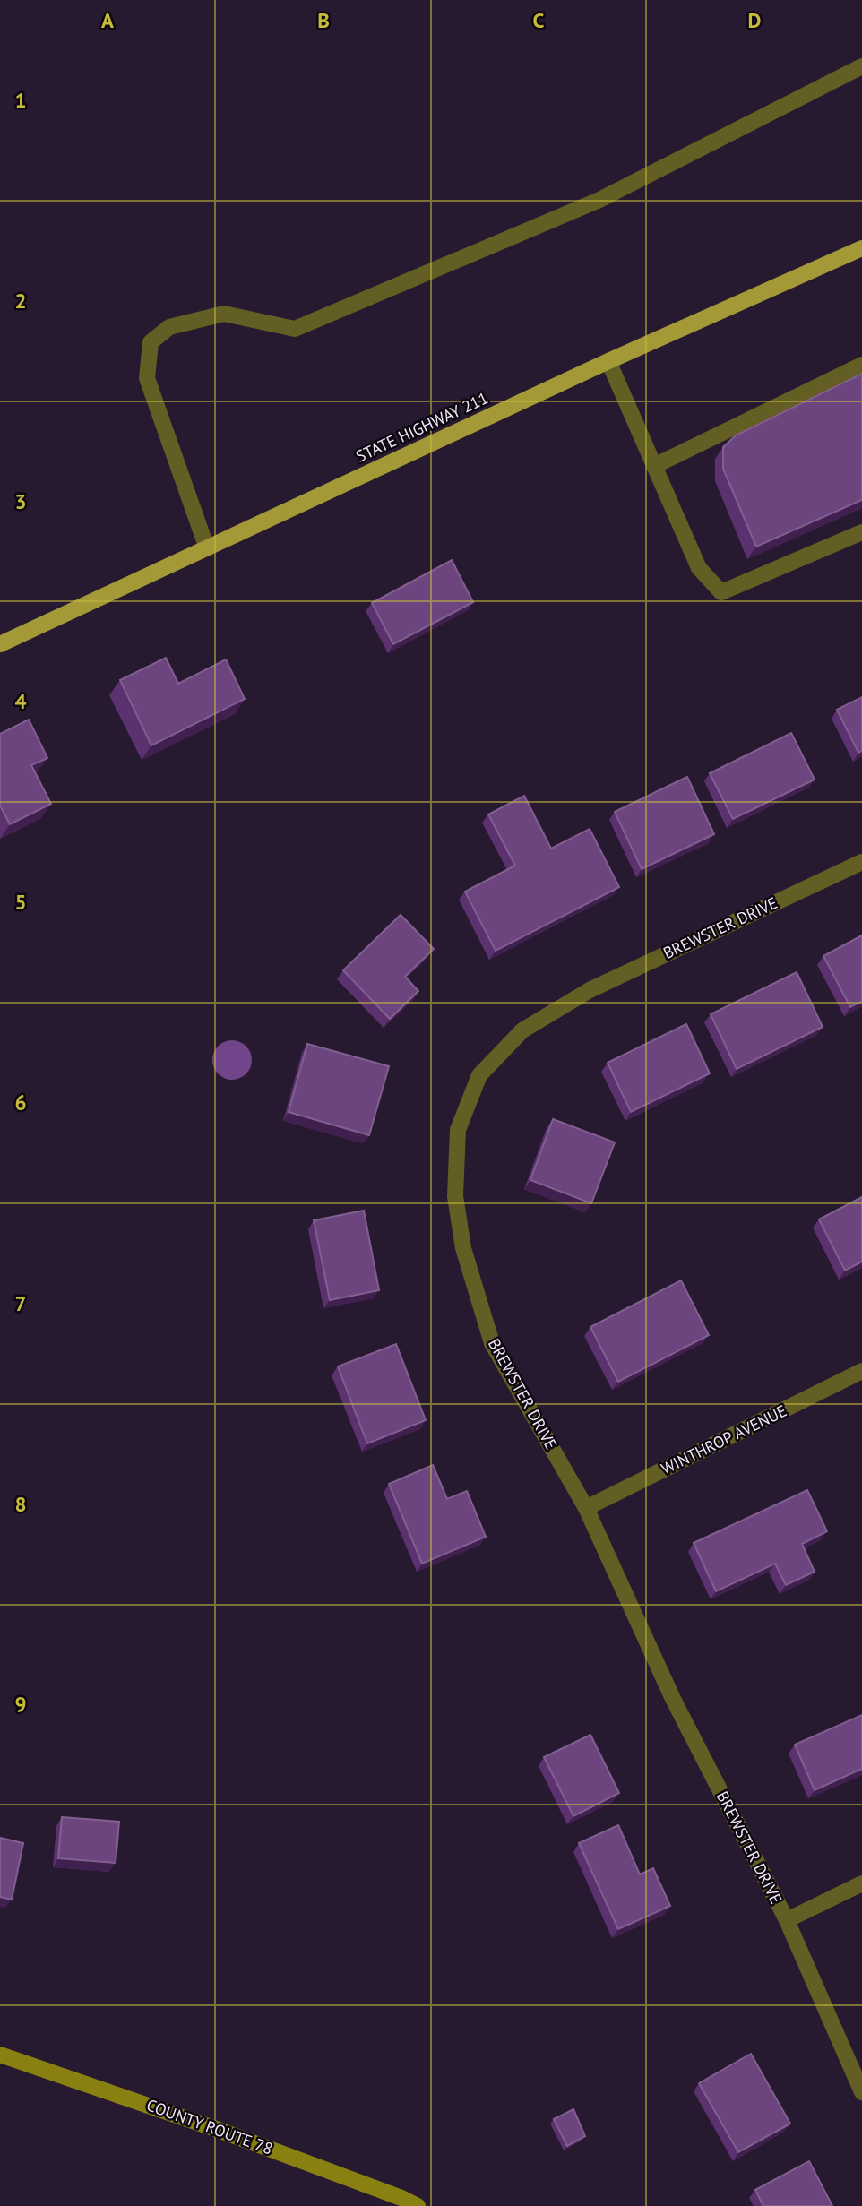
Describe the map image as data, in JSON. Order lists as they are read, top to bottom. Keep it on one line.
{"streets":{"main road":["STATE HIGHWAY 211"],"street":["BREWSTER DRIVE","WINTHROP AVENUE","COUNTY ROUTE 78"]},"crossings":[["BREWSTER DRIVE","WINTHROP AVENUE"]],"grid":{"columns":["A","B","C","D"],"rows":["1","2","3","4","5","6","7","8","9"]}}
